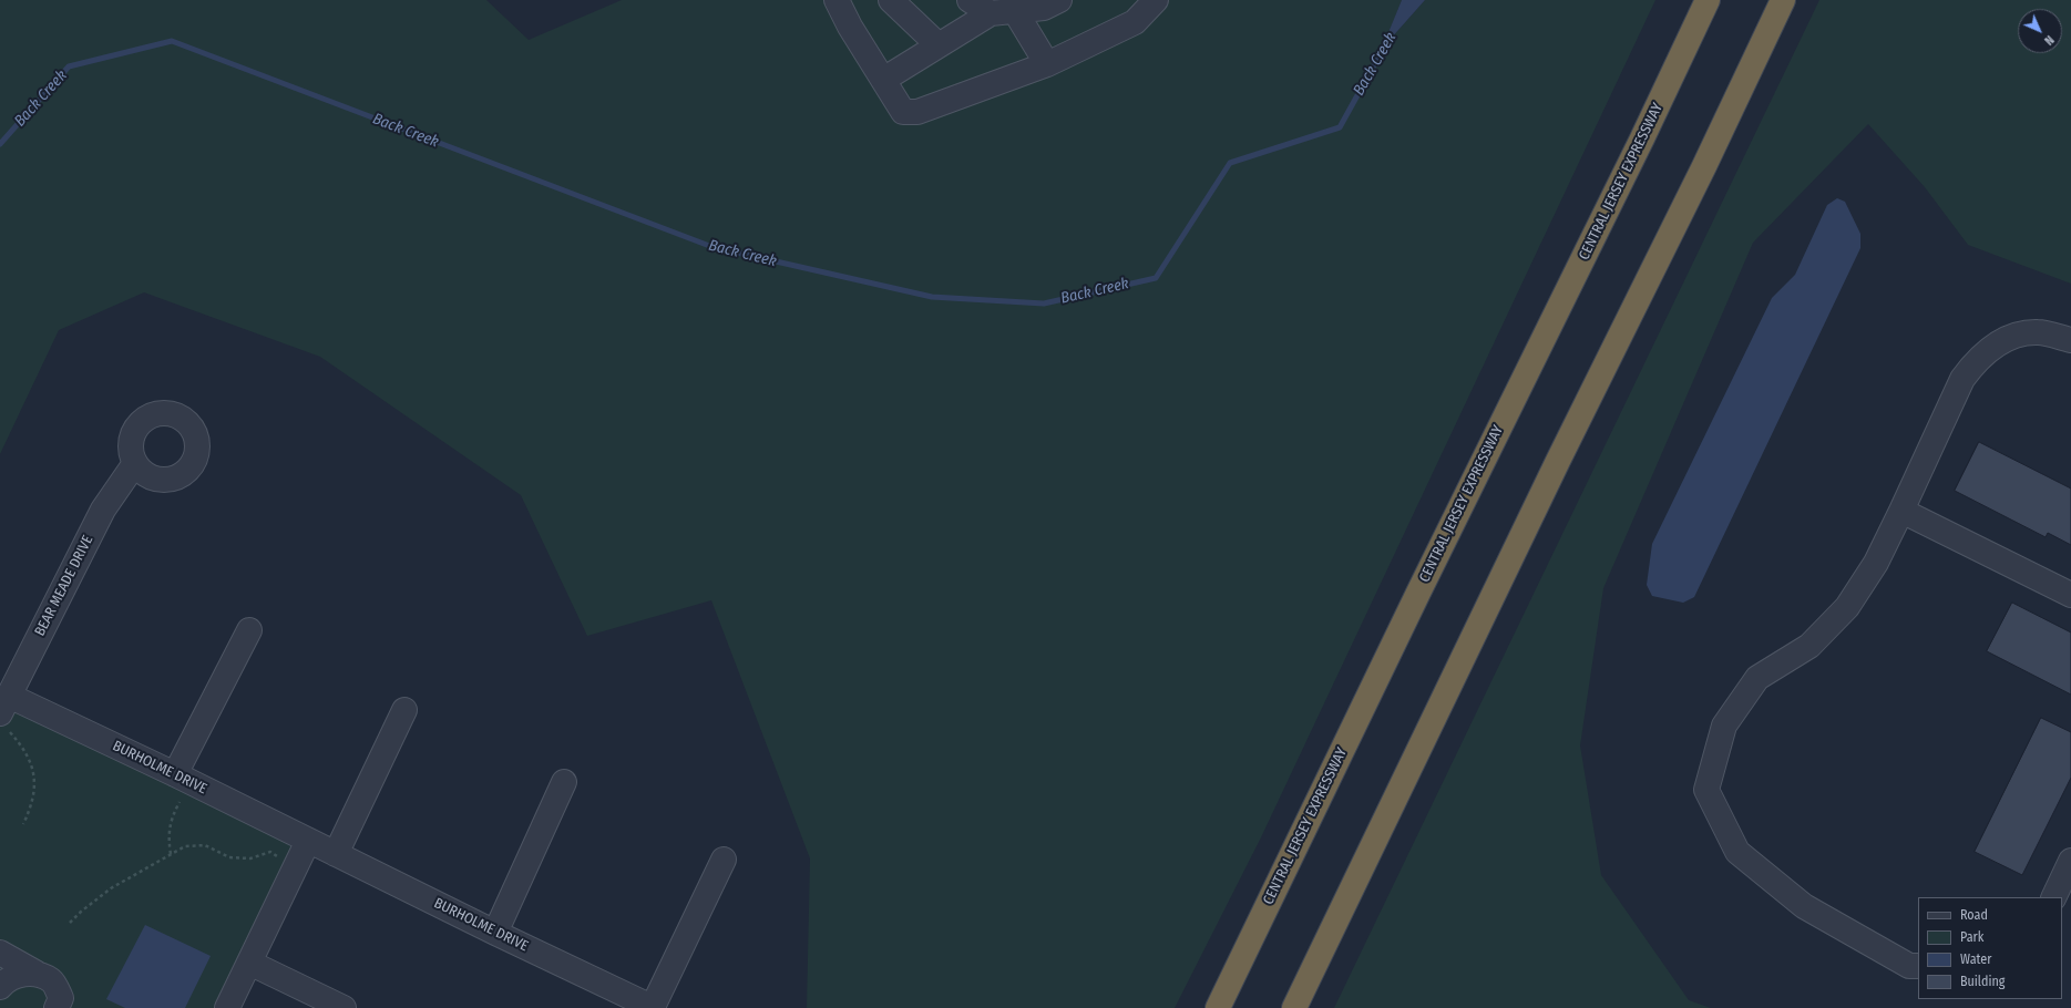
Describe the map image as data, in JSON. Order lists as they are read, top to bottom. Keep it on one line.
{"streets":{"highway":["CENTRAL JERSEY EXPRESSWAY"],"street":["BEAR MEADE DRIVE","BURHOLME DRIVE"]},"crossings":[["BEAR MEADE DRIVE","BURHOLME DRIVE"]],"water":["Back Creek"],"legend":["Road","Park","Water","Building"],"north":"bottom right"}
